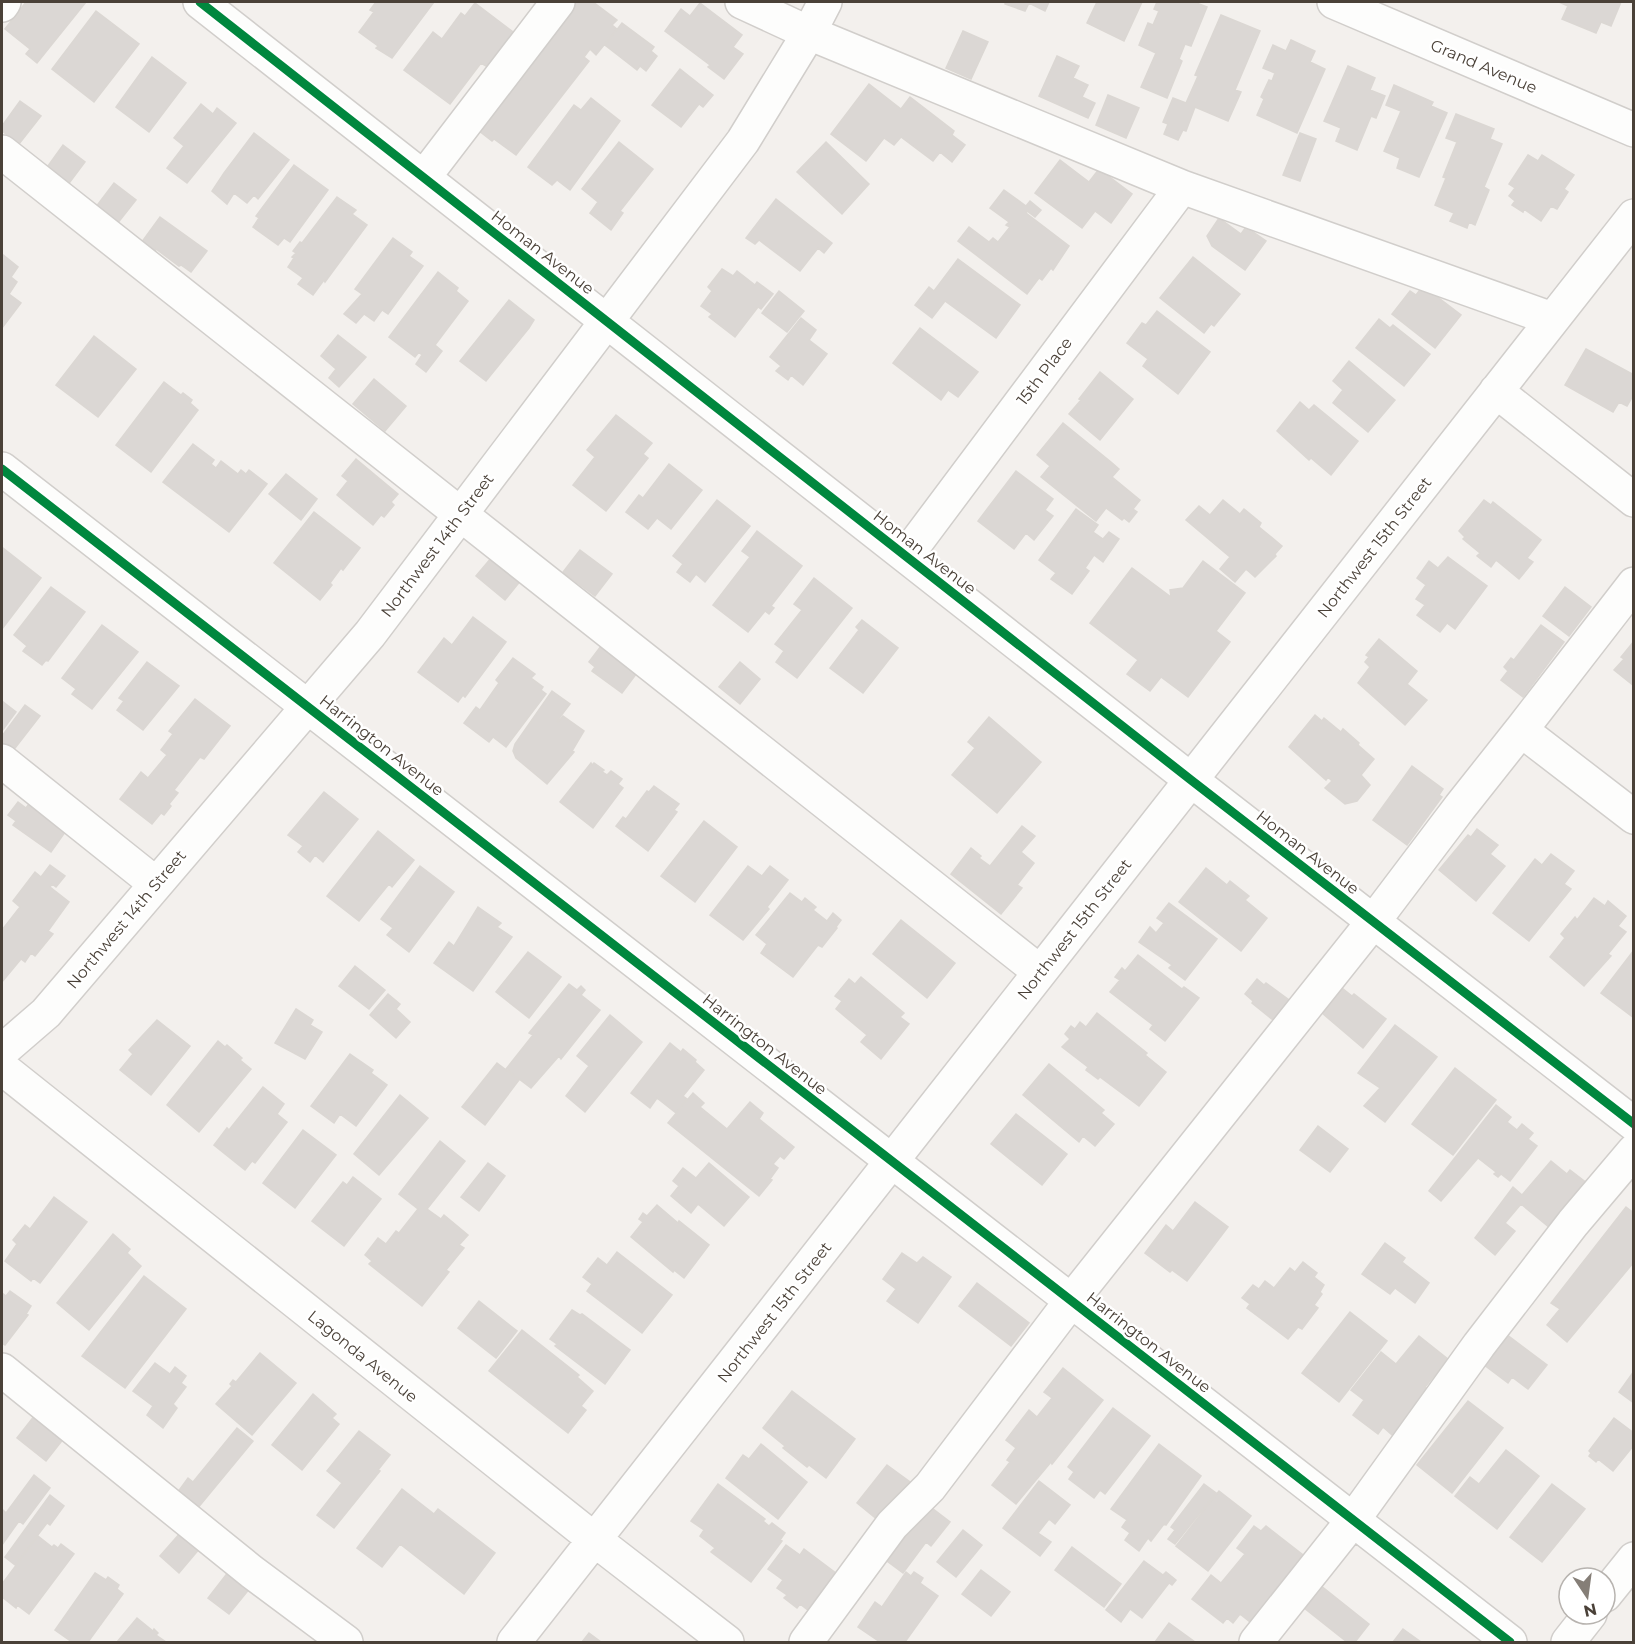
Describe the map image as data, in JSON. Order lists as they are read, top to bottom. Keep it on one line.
{"streets":{"street":["Grand Avenue","Homan Avenue","15th Place","Northwest 14th Street","Northwest 15th Street","Harrington Avenue","Lagonda Avenue"]},"crossings":[["Homan Avenue","15th Place"],["Homan Avenue","Northwest 14th Street"],["Homan Avenue","Northwest 15th Street"],["Northwest 14th Street","Harrington Avenue"],["Northwest 15th Street","Harrington Avenue"],["Northwest 15th Street","Lagonda Avenue"]],"north":"bottom"}
